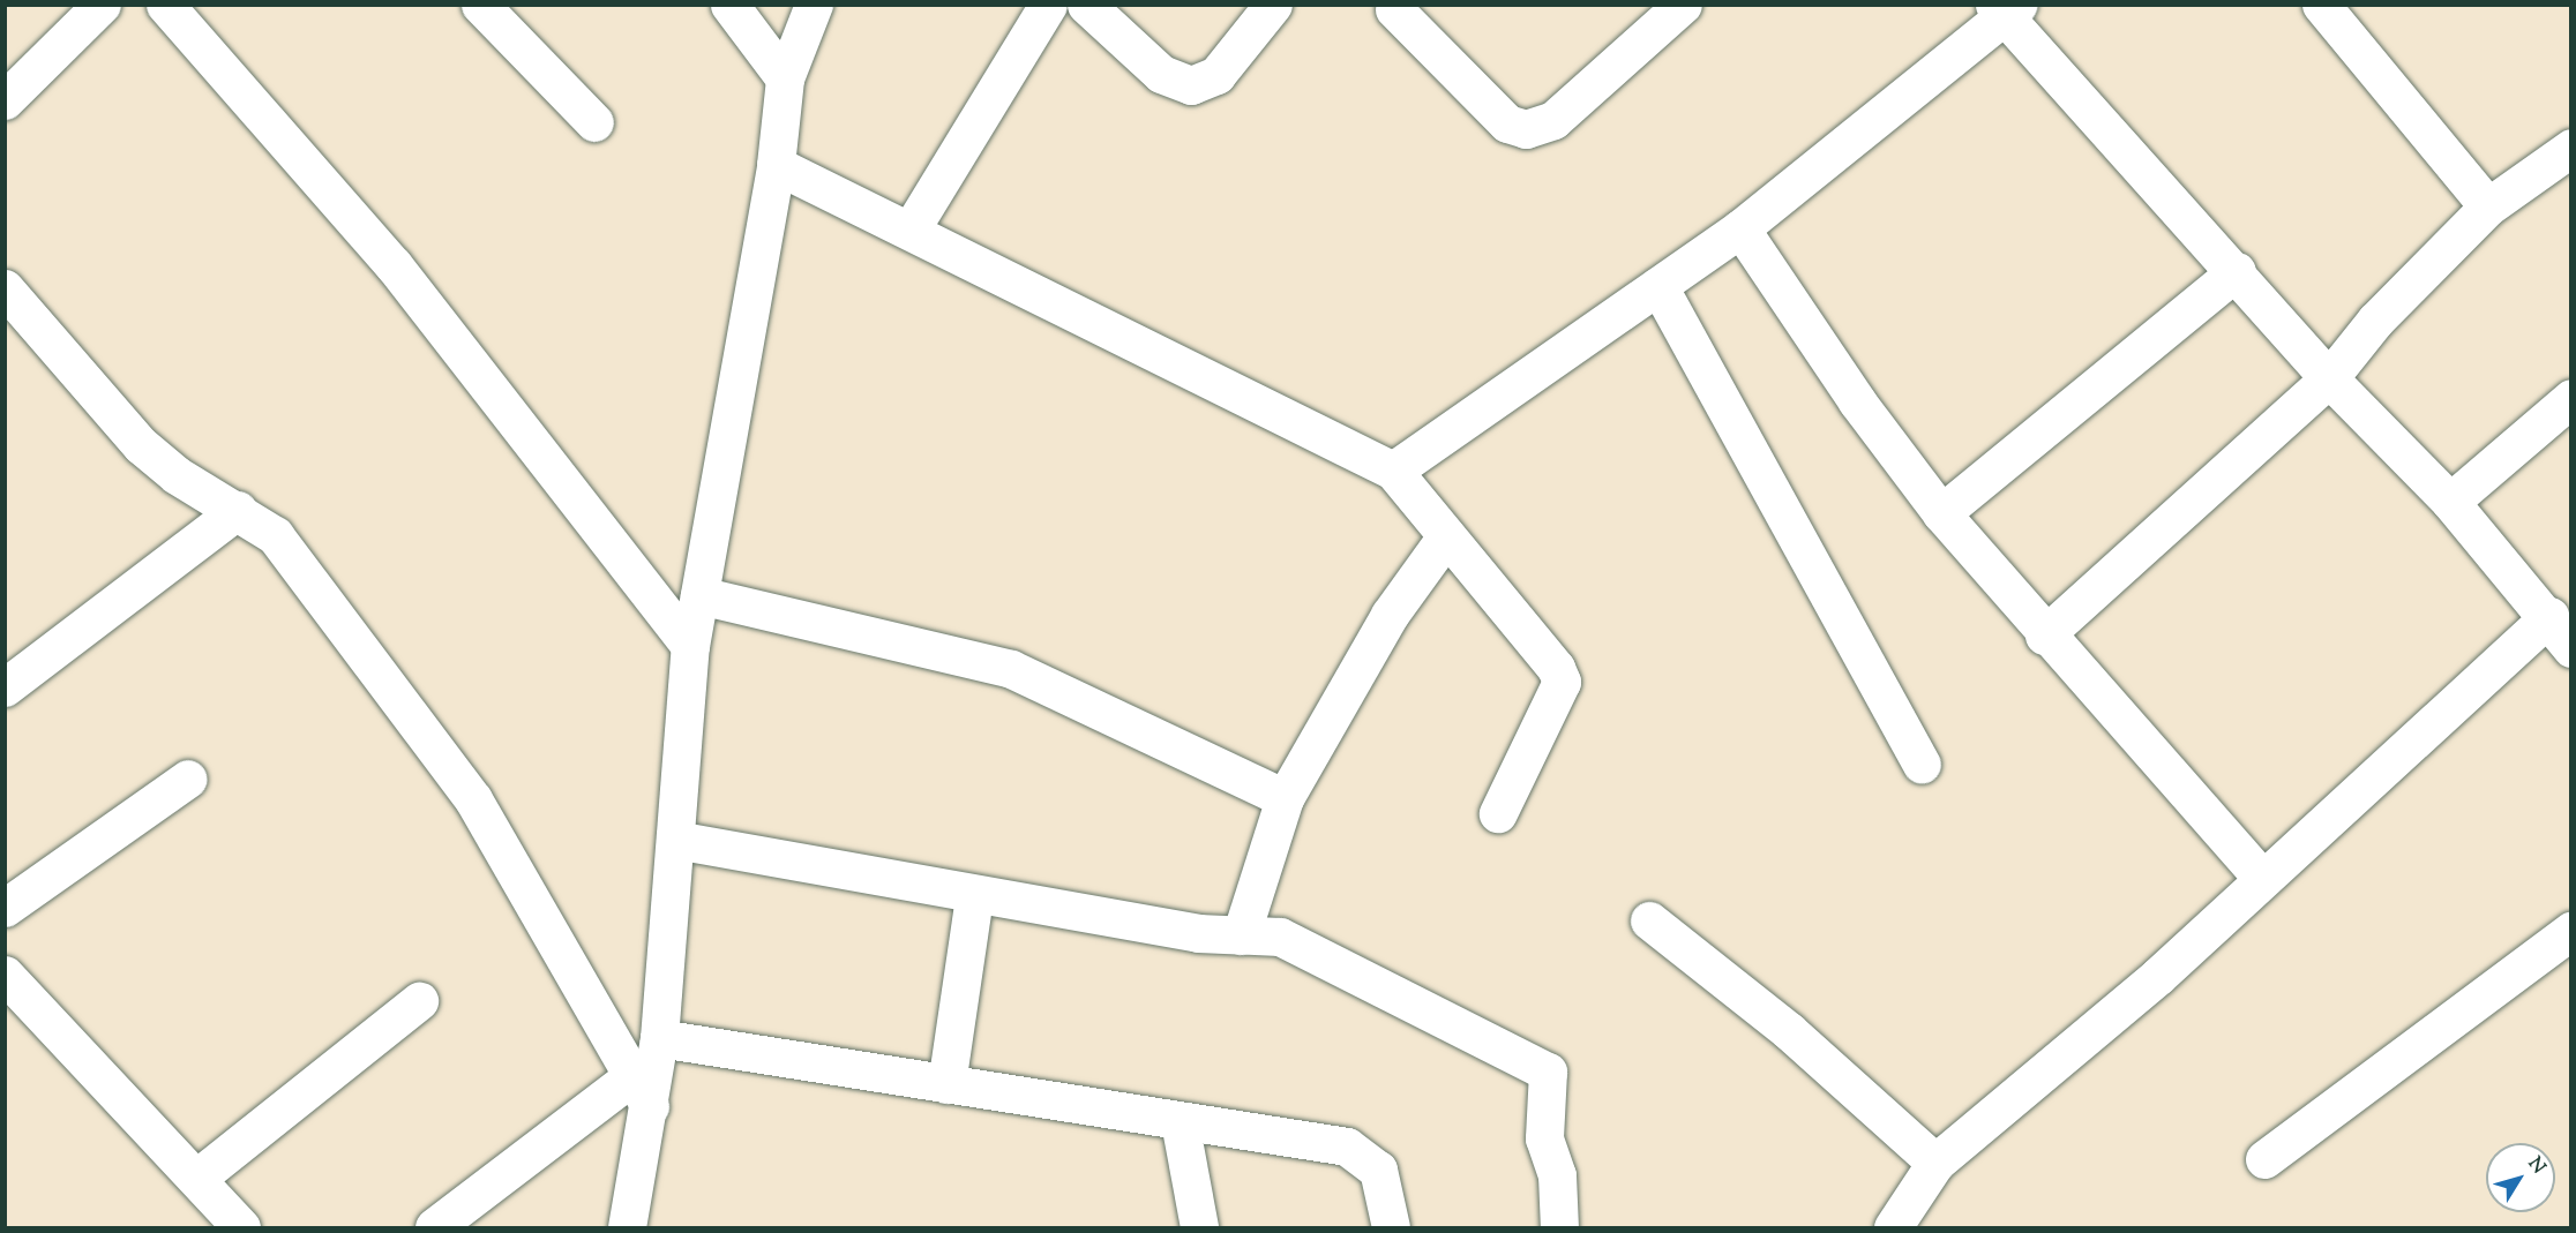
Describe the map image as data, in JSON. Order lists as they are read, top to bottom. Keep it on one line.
{"north":"top right"}
